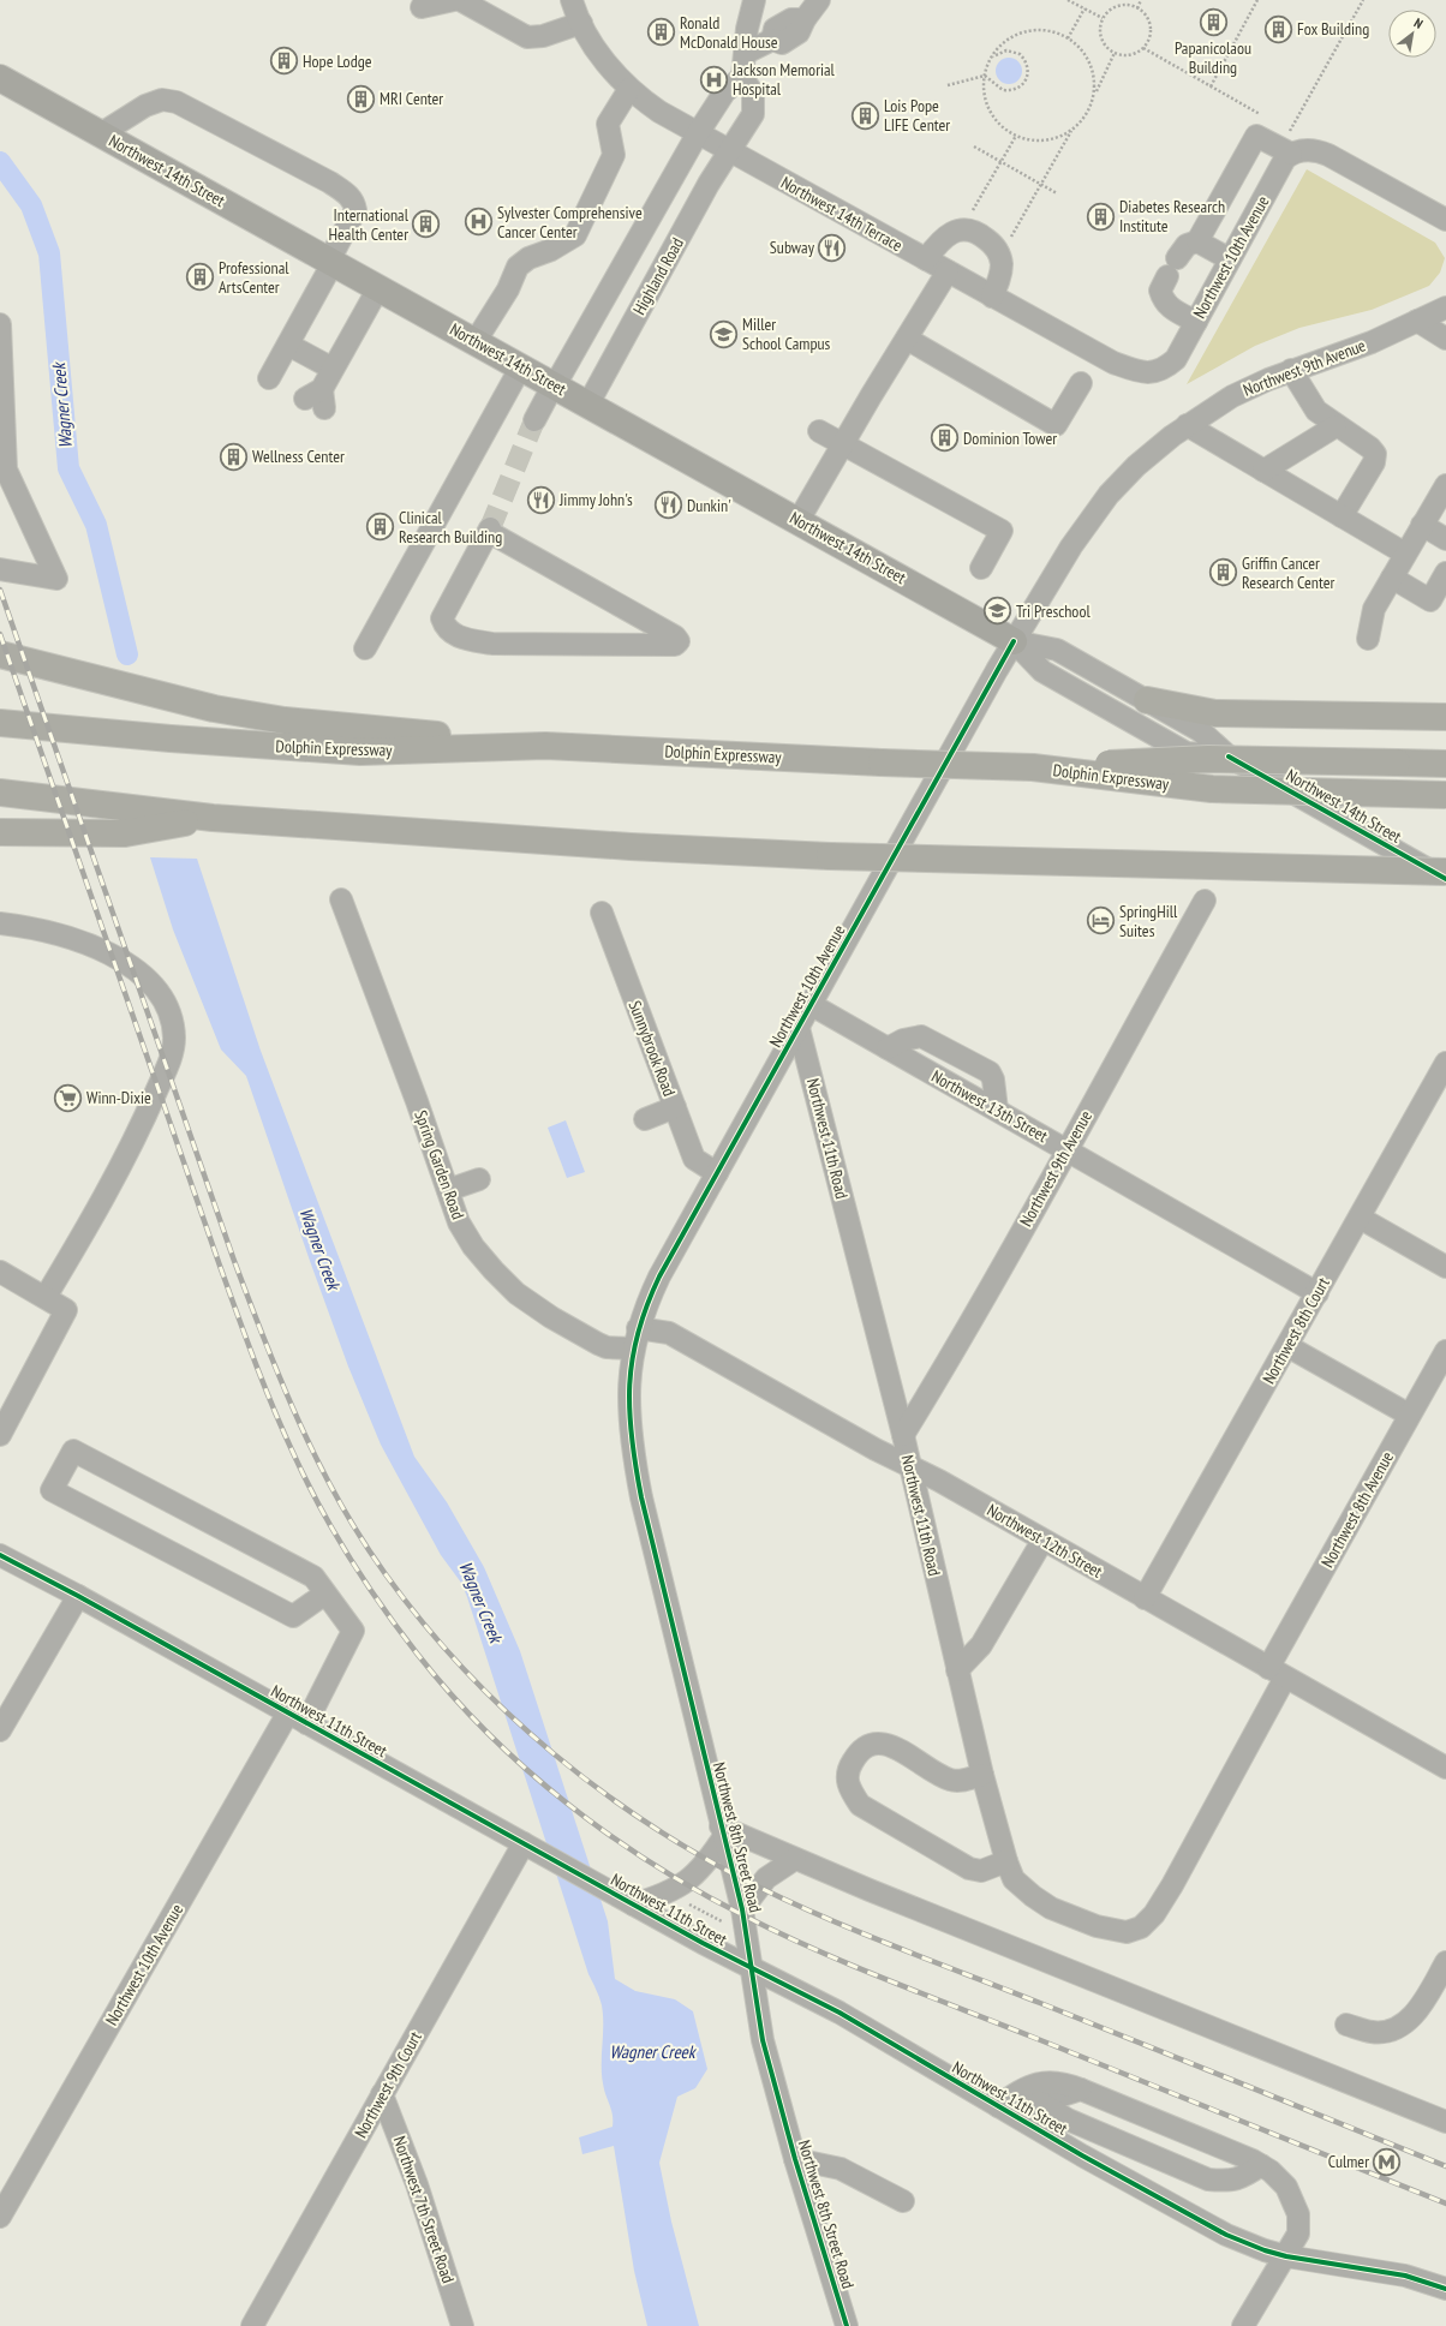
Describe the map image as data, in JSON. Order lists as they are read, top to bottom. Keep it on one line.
{"streets":{"highway":["Dolphin Expressway"],"main road":["Northwest 14th Street"],"street":["Northwest 14th Terrace","Northwest 10th Avenue","Highland Road","Northwest 9th Avenue","Sunnybrook Road","Northwest 13th Street","Northwest 11th Road","Spring Garden Road","Northwest 8th Court","Northwest 8th Avenue","Northwest 12th Street","Northwest 11th Street","Northwest 8th Street Road","Northwest 9th Court","Northwest 7th Street Road"]},"crossings":[["Northwest 14th Street","Northwest 10th Avenue"],["Northwest 14th Street","Highland Road"],["Northwest 14th Terrace","Northwest 10th Avenue"],["Northwest 14th Terrace","Highland Road"],["Northwest 10th Avenue","Northwest 9th Avenue"],["Northwest 10th Avenue","Sunnybrook Road"],["Northwest 10th Avenue","Northwest 13th Street"],["Northwest 10th Avenue","Northwest 11th Road"],["Northwest 10th Avenue","Spring Garden Road"],["Northwest 10th Avenue","Northwest 12th Street"],["Northwest 10th Avenue","Northwest 11th Street"],["Northwest 10th Avenue","Northwest 8th Street Road"],["Northwest 9th Avenue","Northwest 13th Street"],["Northwest 9th Avenue","Northwest 11th Road"],["Northwest 13th Street","Northwest 8th Court"],["Northwest 11th Road","Northwest 8th Avenue"],["Northwest 11th Road","Northwest 12th Street"],["Spring Garden Road","Northwest 12th Street"],["Spring Garden Road","Northwest 8th Street Road"],["Northwest 8th Court","Northwest 12th Street"],["Northwest 8th Avenue","Northwest 12th Street"],["Northwest 12th Street","Northwest 8th Street Road"],["Northwest 11th Street","Northwest 8th Street Road"],["Northwest 11th Street","Northwest 9th Court"],["Northwest 9th Court","Northwest 7th Street Road"]],"water":["Wagner Creek"],"places":{"building":["Papanicolaou Building","Fox Building","Ronald McDonald House","Hope Lodge","MRI Center","Lois Pope LIFE Center","Diabetes Research Institute","International Health Center","Professional ArtsCenter","Dominion Tower","Wellness Center","Clinical Research Building","Griffin Cancer Research Center"],"hospital":["Jackson Memorial Hospital","Sylvester Comprehensive Cancer Center"],"restaurant":["Subway","Jimmy John's","Dunkin'"],"school or university":["Miller School Campus","Tri Preschool"],"hotel":["SpringHill Suites"],"supermarket":["Winn-Dixie"],"metro station":["Culmer"]},"north":"top right"}
